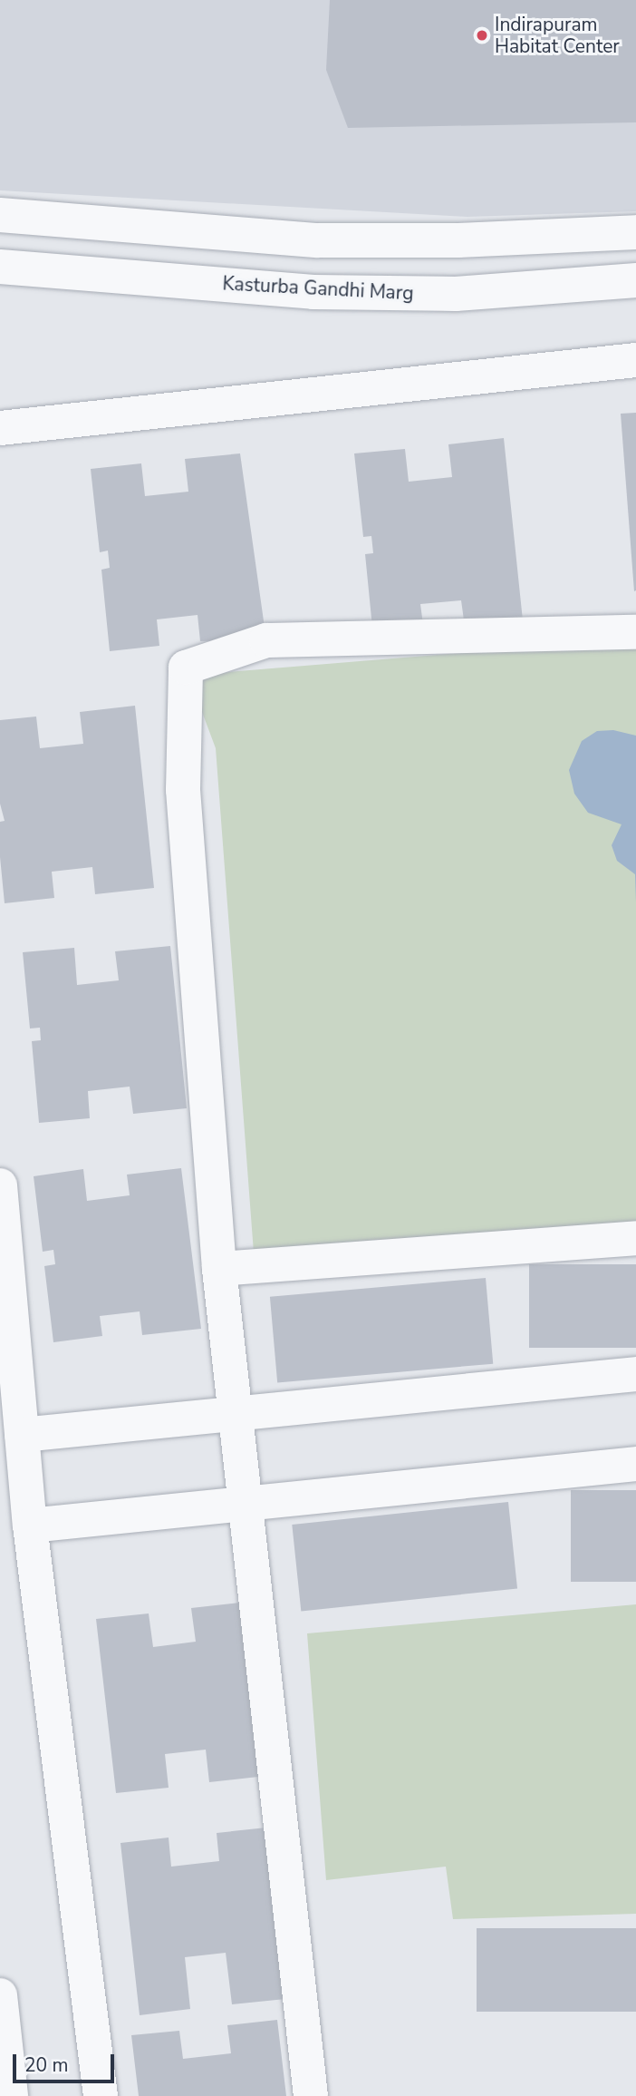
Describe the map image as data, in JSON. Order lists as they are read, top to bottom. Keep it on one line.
{"streets":{"street":["Kasturba Gandhi Marg"]},"places":["Indirapuram Habitat Center"],"scale_bar":"20 m"}
